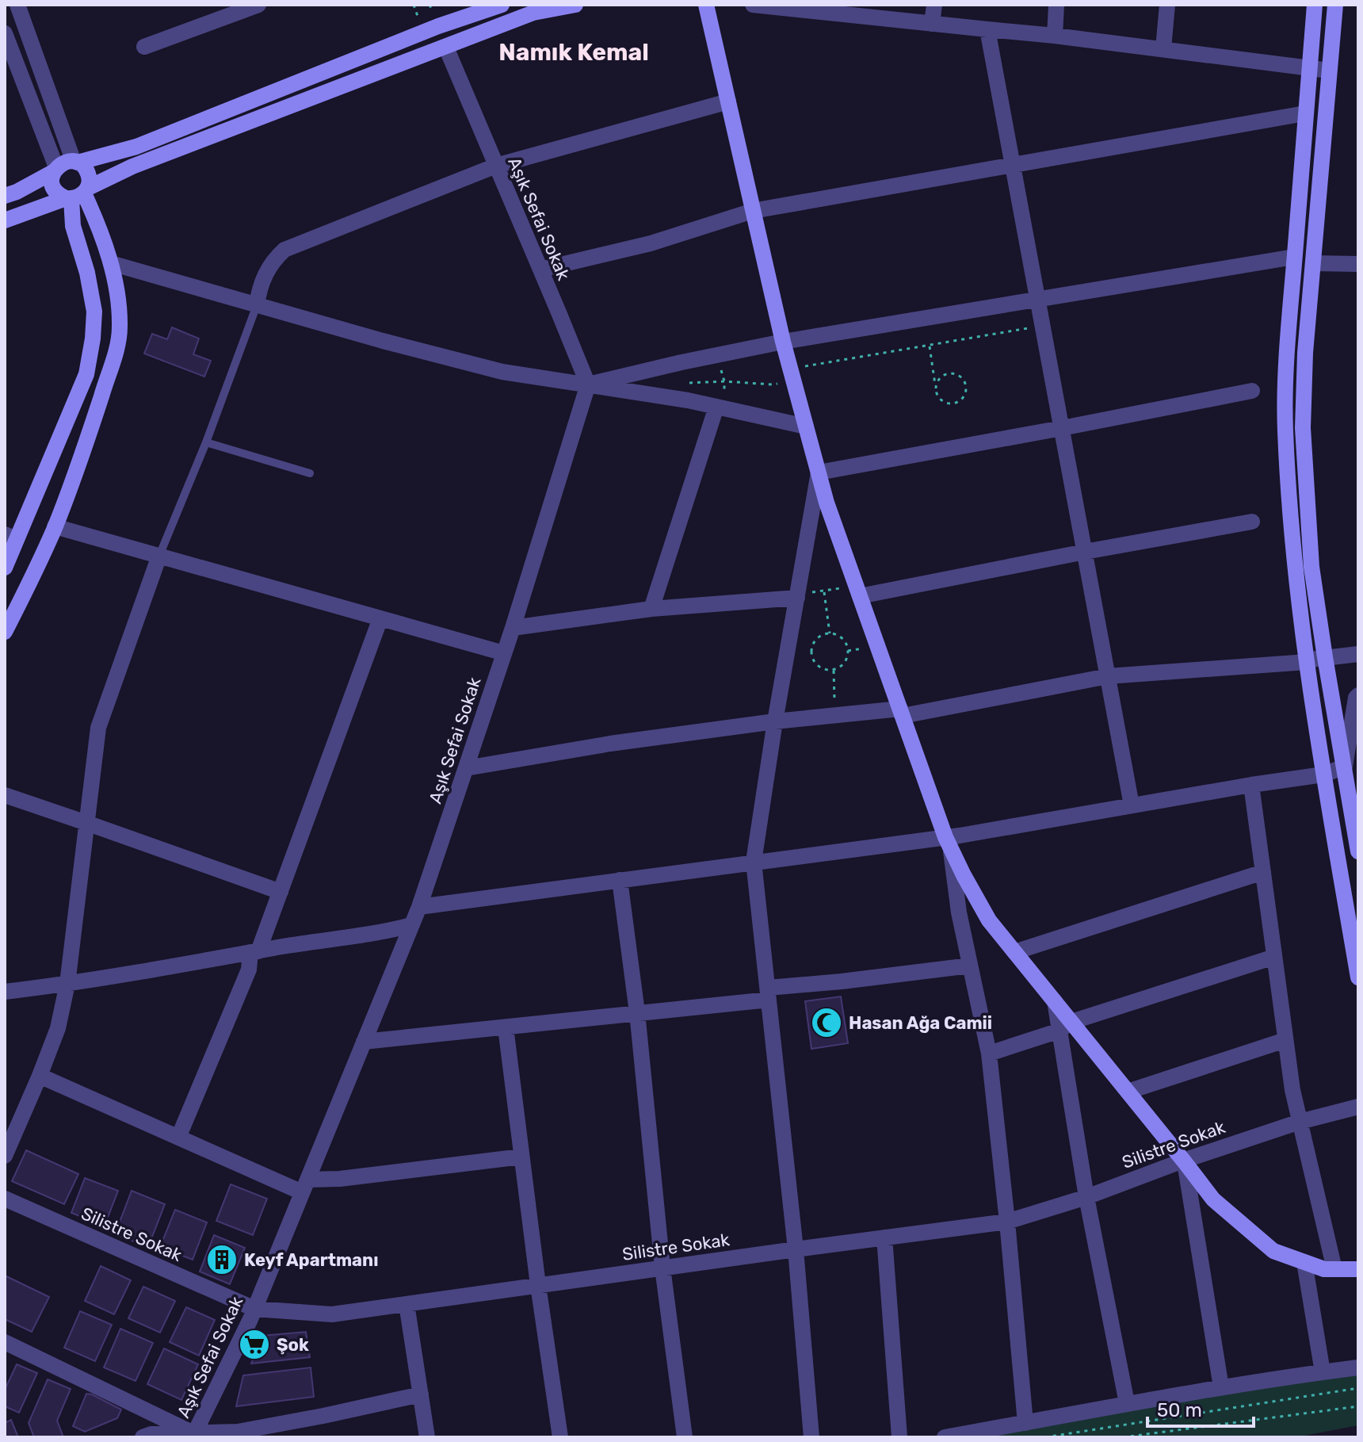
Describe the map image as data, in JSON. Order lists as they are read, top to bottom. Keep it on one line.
{"streets":{"street":["Aşık Sefai Sokak","Silistre Sokak"]},"crossings":[["Aşık Sefai Sokak","Silistre Sokak"]],"districts":["Namık Kemal"],"places":{"mosque":["Hasan Ağa Camii"],"building":["Keyf Apartmanı"],"supermarket":["Şok"]},"scale_bar":"50 m"}
